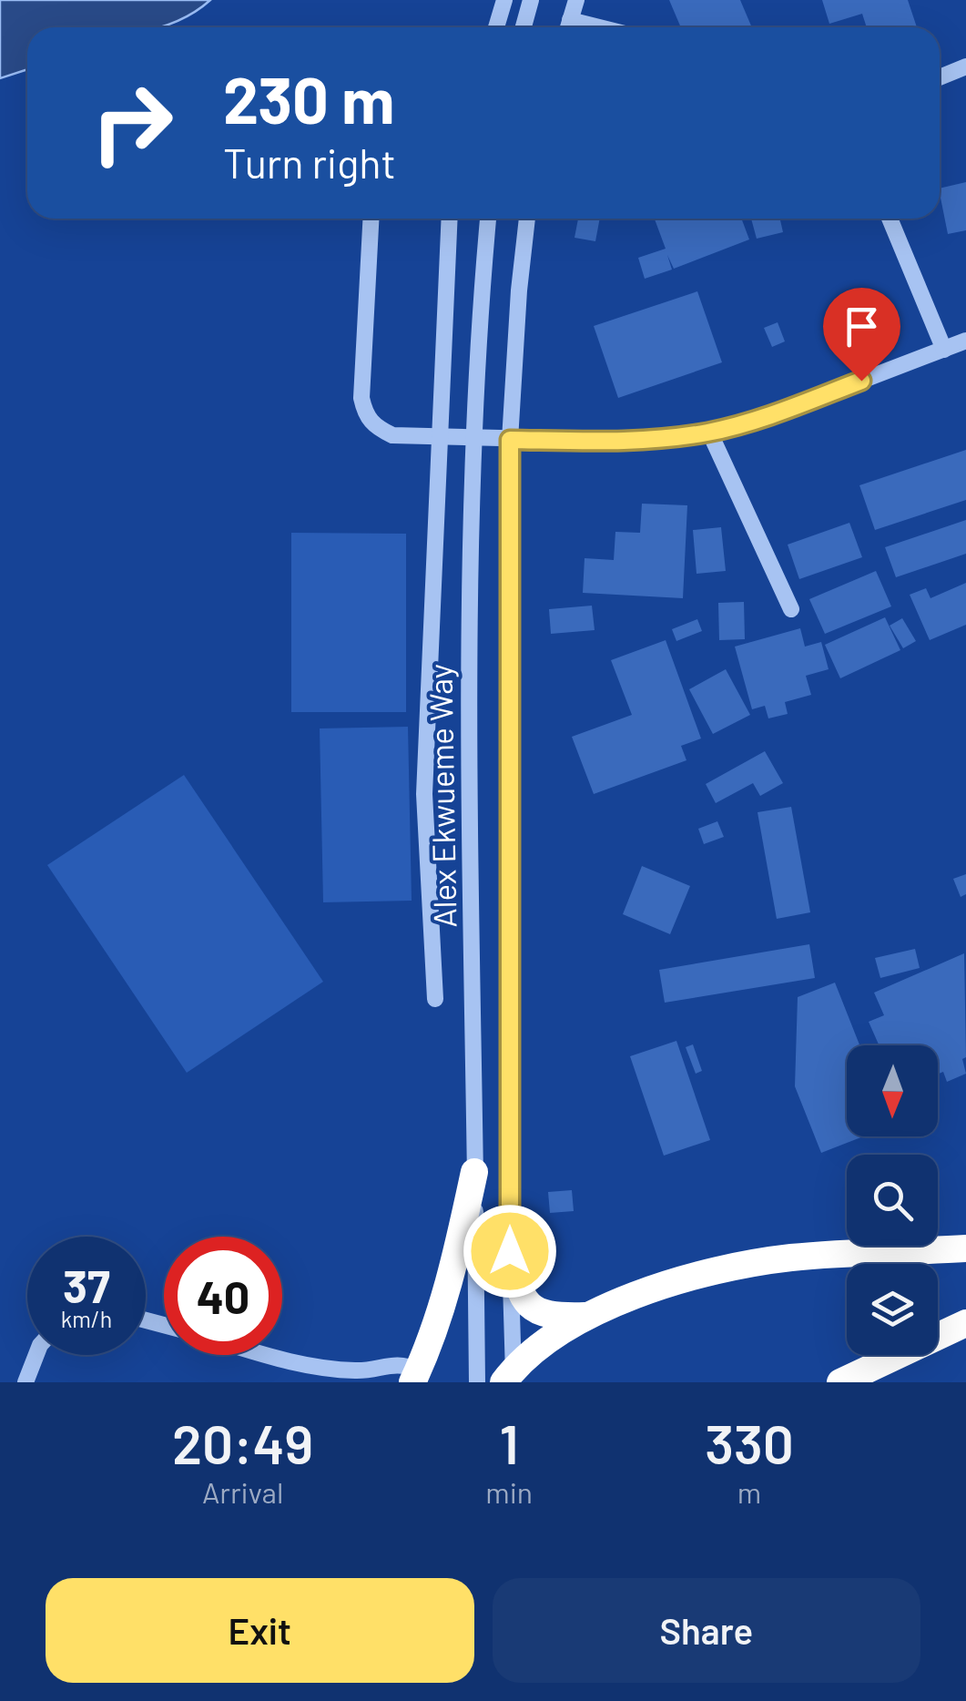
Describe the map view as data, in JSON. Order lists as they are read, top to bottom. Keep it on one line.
{"streets":{"street":["Alex Ekwueme Way"]},"north":"bottom","page":{"turn":["230 m","Turn right"],"speed":"37 km/h","limit":"40","eta":["20:49","Arrival","1","min","330","m"],"buttons":["Exit","Share"]}}
